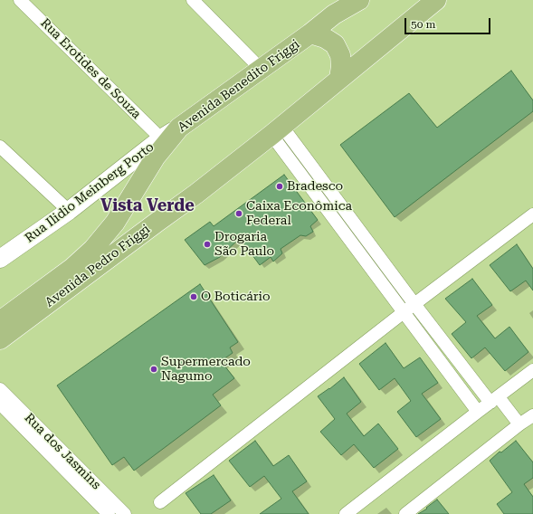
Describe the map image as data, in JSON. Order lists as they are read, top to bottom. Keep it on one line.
{"streets":{"main road":["Avenida Benedito Friggi","Rua Ilidio Meinberg Porto","Avenida Pedro Friggi"],"street":["Rua Erotides de Souza","Rua dos Jasmins"]},"crossings":[["Rua Erotides de Souza","Rua Ilidio Meinberg Porto"],["Avenida Benedito Friggi","Rua Ilidio Meinberg Porto"],["Avenida Benedito Friggi","Avenida Pedro Friggi"]],"districts":["Vista Verde"],"places":["Bradesco","Caixa Econômica Federal","Drogaria São Paulo","O Boticário","Supermercado Nagumo"],"scale_bar":"50 m"}
